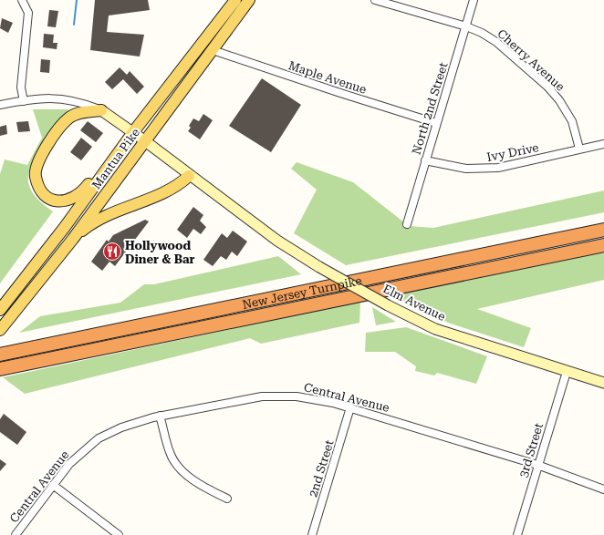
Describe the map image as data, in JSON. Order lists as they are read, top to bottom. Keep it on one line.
{"streets":{"highway":["New Jersey Turnpike"],"main road":["Mantua Pike","Elm Avenue"],"street":["Cherry Avenue","Maple Avenue","North 2nd Street","Ivy Drive","Central Avenue","3rd Street","2nd Street"]},"crossings":[["Cherry Avenue","North 2nd Street"],["Cherry Avenue","Ivy Drive"],["Maple Avenue","North 2nd Street"],["Maple Avenue","Mantua Pike"],["North 2nd Street","Ivy Drive"],["Mantua Pike","Elm Avenue"],["Elm Avenue","3rd Street"],["Central Avenue","3rd Street"],["Central Avenue","2nd Street"]],"places":{"restaurant":["Hollywood Diner & Bar"]}}
